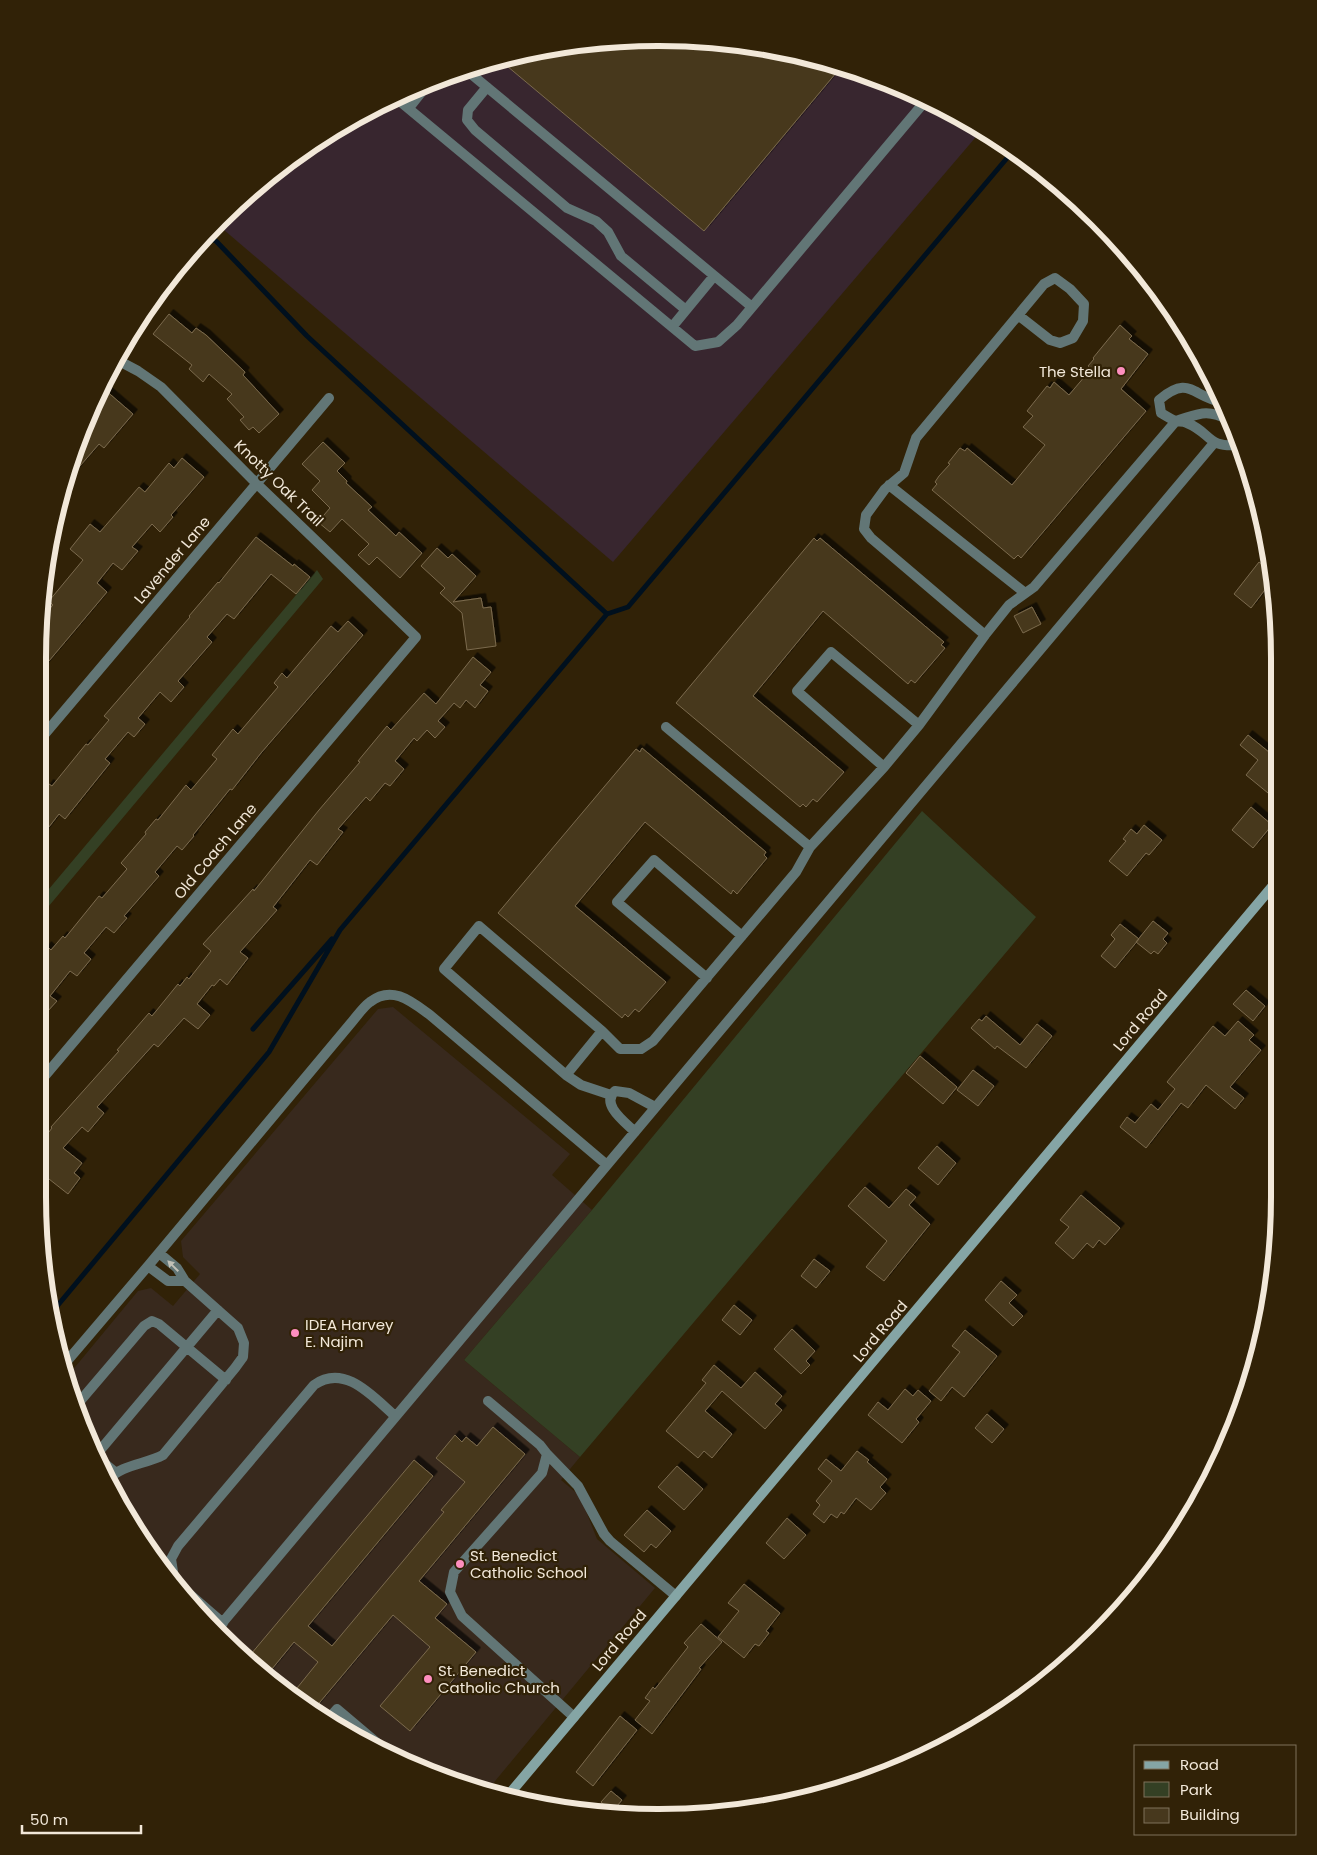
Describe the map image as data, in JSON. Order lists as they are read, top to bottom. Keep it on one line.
{"streets":{"street":["Knotty Oak Trail","Lavender Lane","Old Coach Lane","Lord Road"]},"crossings":[["Knotty Oak Trail","Lavender Lane"],["Knotty Oak Trail","Old Coach Lane"]],"places":["The Stella","IDEA Harvey E. Najim","St. Benedict Catholic School","St. Benedict Catholic Church"],"legend":["Road","Park","Building"],"scale_bar":"50 m"}
